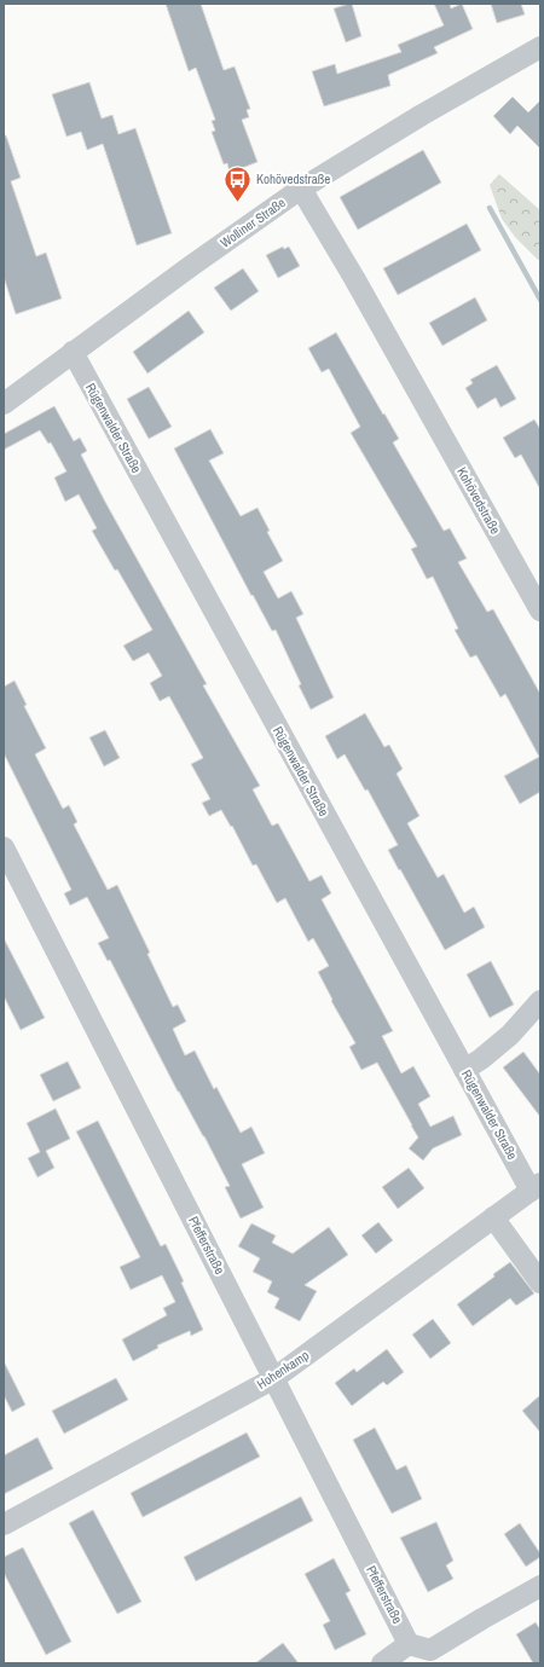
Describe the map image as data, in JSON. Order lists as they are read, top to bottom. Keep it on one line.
{"streets":{"street":["Wolliner Straße","Rügenwalder Straße","Kohövedstraße","Pfefferstraße","Hohenkamp"]},"crossings":[["Wolliner Straße","Rügenwalder Straße"],["Wolliner Straße","Kohövedstraße"],["Rügenwalder Straße","Hohenkamp"],["Pfefferstraße","Hohenkamp"]],"places":{"bus stop":["Kohövedstraße"]}}
